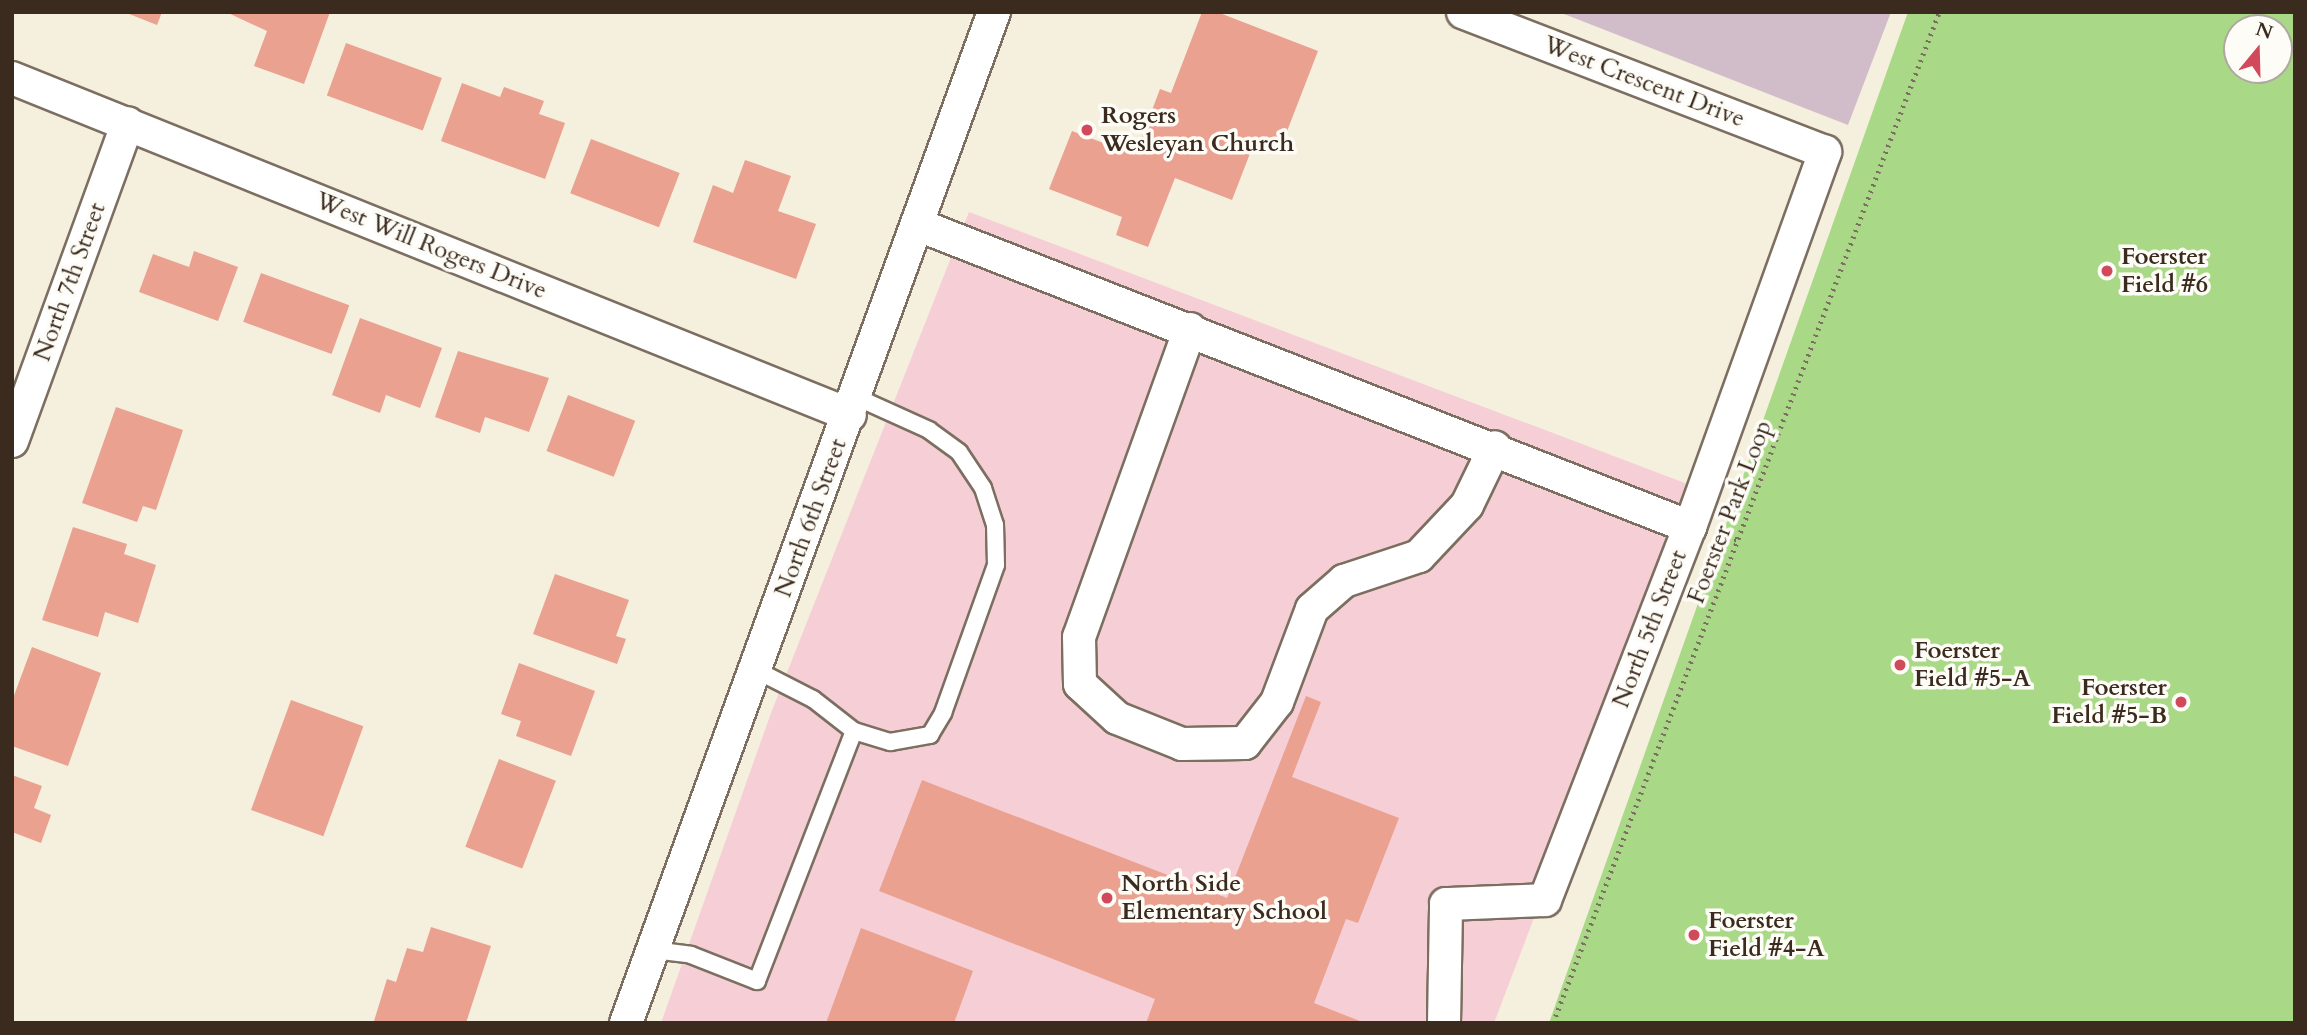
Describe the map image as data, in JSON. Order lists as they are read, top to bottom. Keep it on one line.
{"streets":{"street":["West Crescent Drive","West Will Rogers Drive","North 7th Street","North 6th Street","North 5th Street"],"path":["Foerster Park Loop"]},"crossings":[["West Crescent Drive","North 5th Street"],["West Will Rogers Drive","North 7th Street"],["West Will Rogers Drive","North 6th Street"]],"places":["Rogers Wesleyan Church","Foerster Field #6","Foerster Field #5-A","Foerster Field #5-B","North Side Elementary School","Foerster Field #4-A"],"north":"top"}
